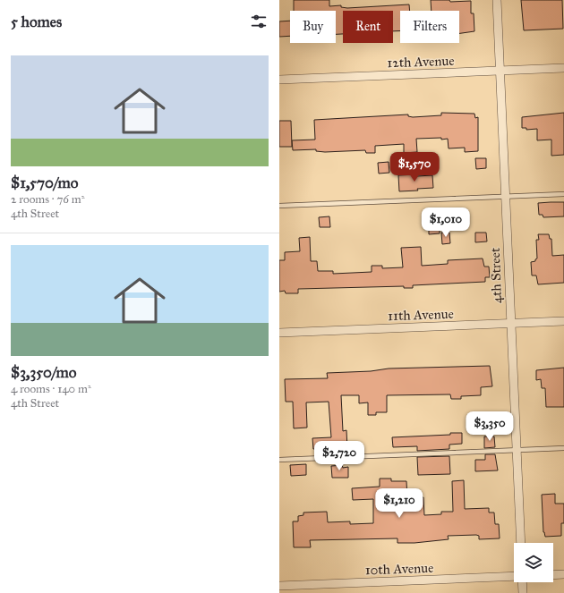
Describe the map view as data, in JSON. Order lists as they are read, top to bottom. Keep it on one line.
{"streets":{"street":["12th Avenue","4th Street","11th Avenue","10th Avenue"]},"crossings":[["12th Avenue","4th Street"],["4th Street","11th Avenue"]],"page":{"heading":"5 homes","chip":["Buy","Rent","Filters"],"list":[{"name":"$1,570/mo","note":"2 rooms · 76 m² · 4th Street"},{"name":"$3,350/mo","note":"4 rooms · 140 m² · 4th Street"}],"price":["$1,570","$1,010","$3,350","$2,720","$1,210"]}}
